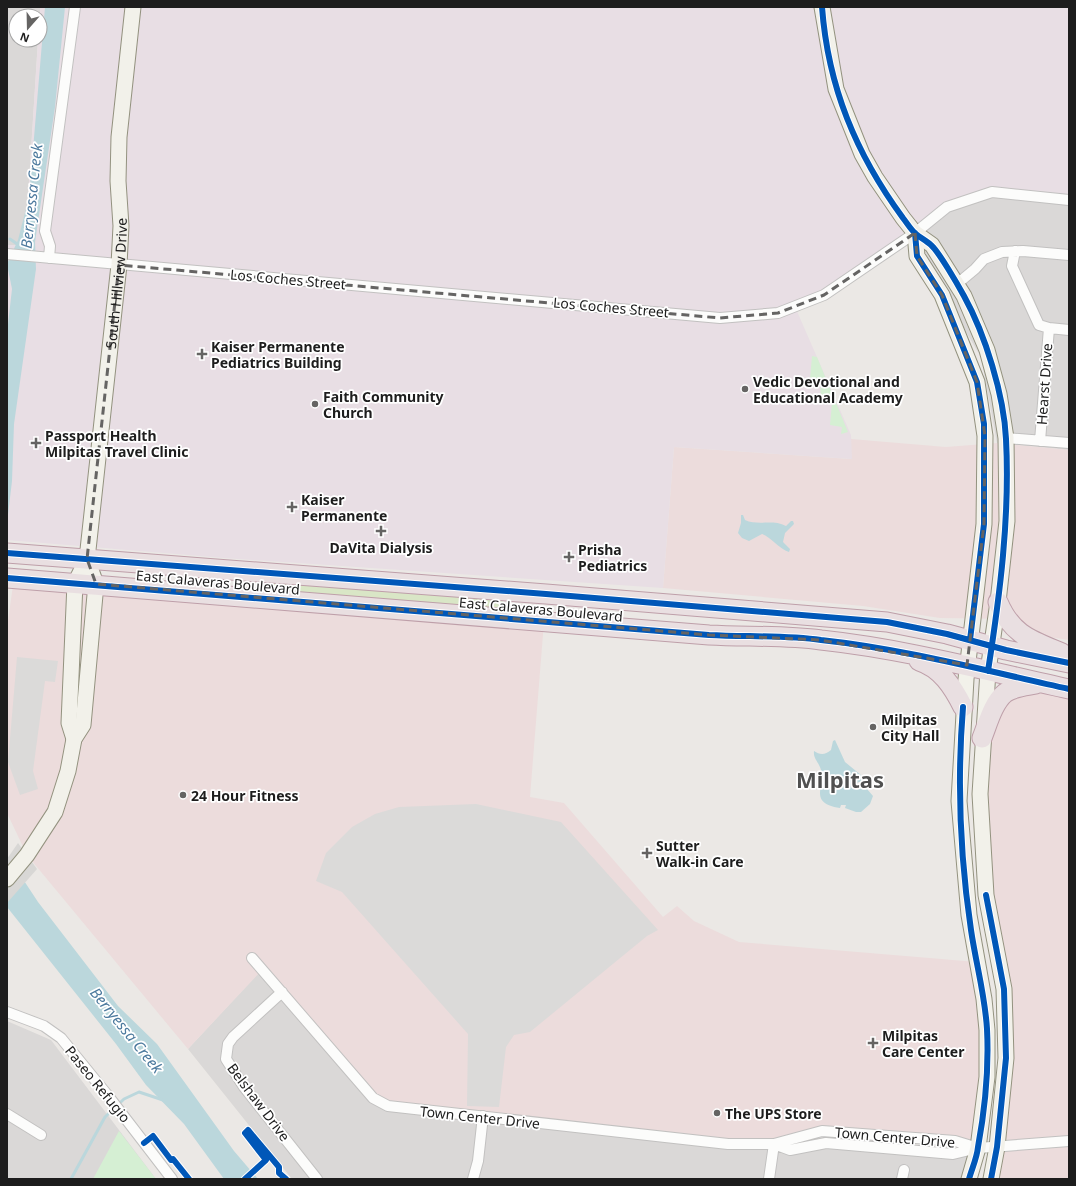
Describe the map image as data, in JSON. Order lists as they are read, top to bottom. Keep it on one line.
{"streets":{"highway":["East Calaveras Boulevard"],"main road":["South Hillview Drive"],"street":["Los Coches Street","Hearst Drive","Paseo Refugio","Belshaw Drive","Town Center Drive"]},"crossings":[["Los Coches Street","South Hillview Drive"],["South Hillview Drive","East Calaveras Boulevard"],["Belshaw Drive","Town Center Drive"]],"districts":["Milpitas"],"water":["Berryessa Creek"],"places":{"health":["Kaiser Permanente Pediatrics Building","Passport Health Milpitas Travel Clinic","Kaiser Permanente","DaVita Dialysis","Prisha Pediatrics","Sutter Walk-in Care","Milpitas Care Center"],"other":["Vedic Devotional and Educational Academy","Faith Community Church","Milpitas City Hall","24 Hour Fitness","The UPS Store"]},"north":"bottom"}
